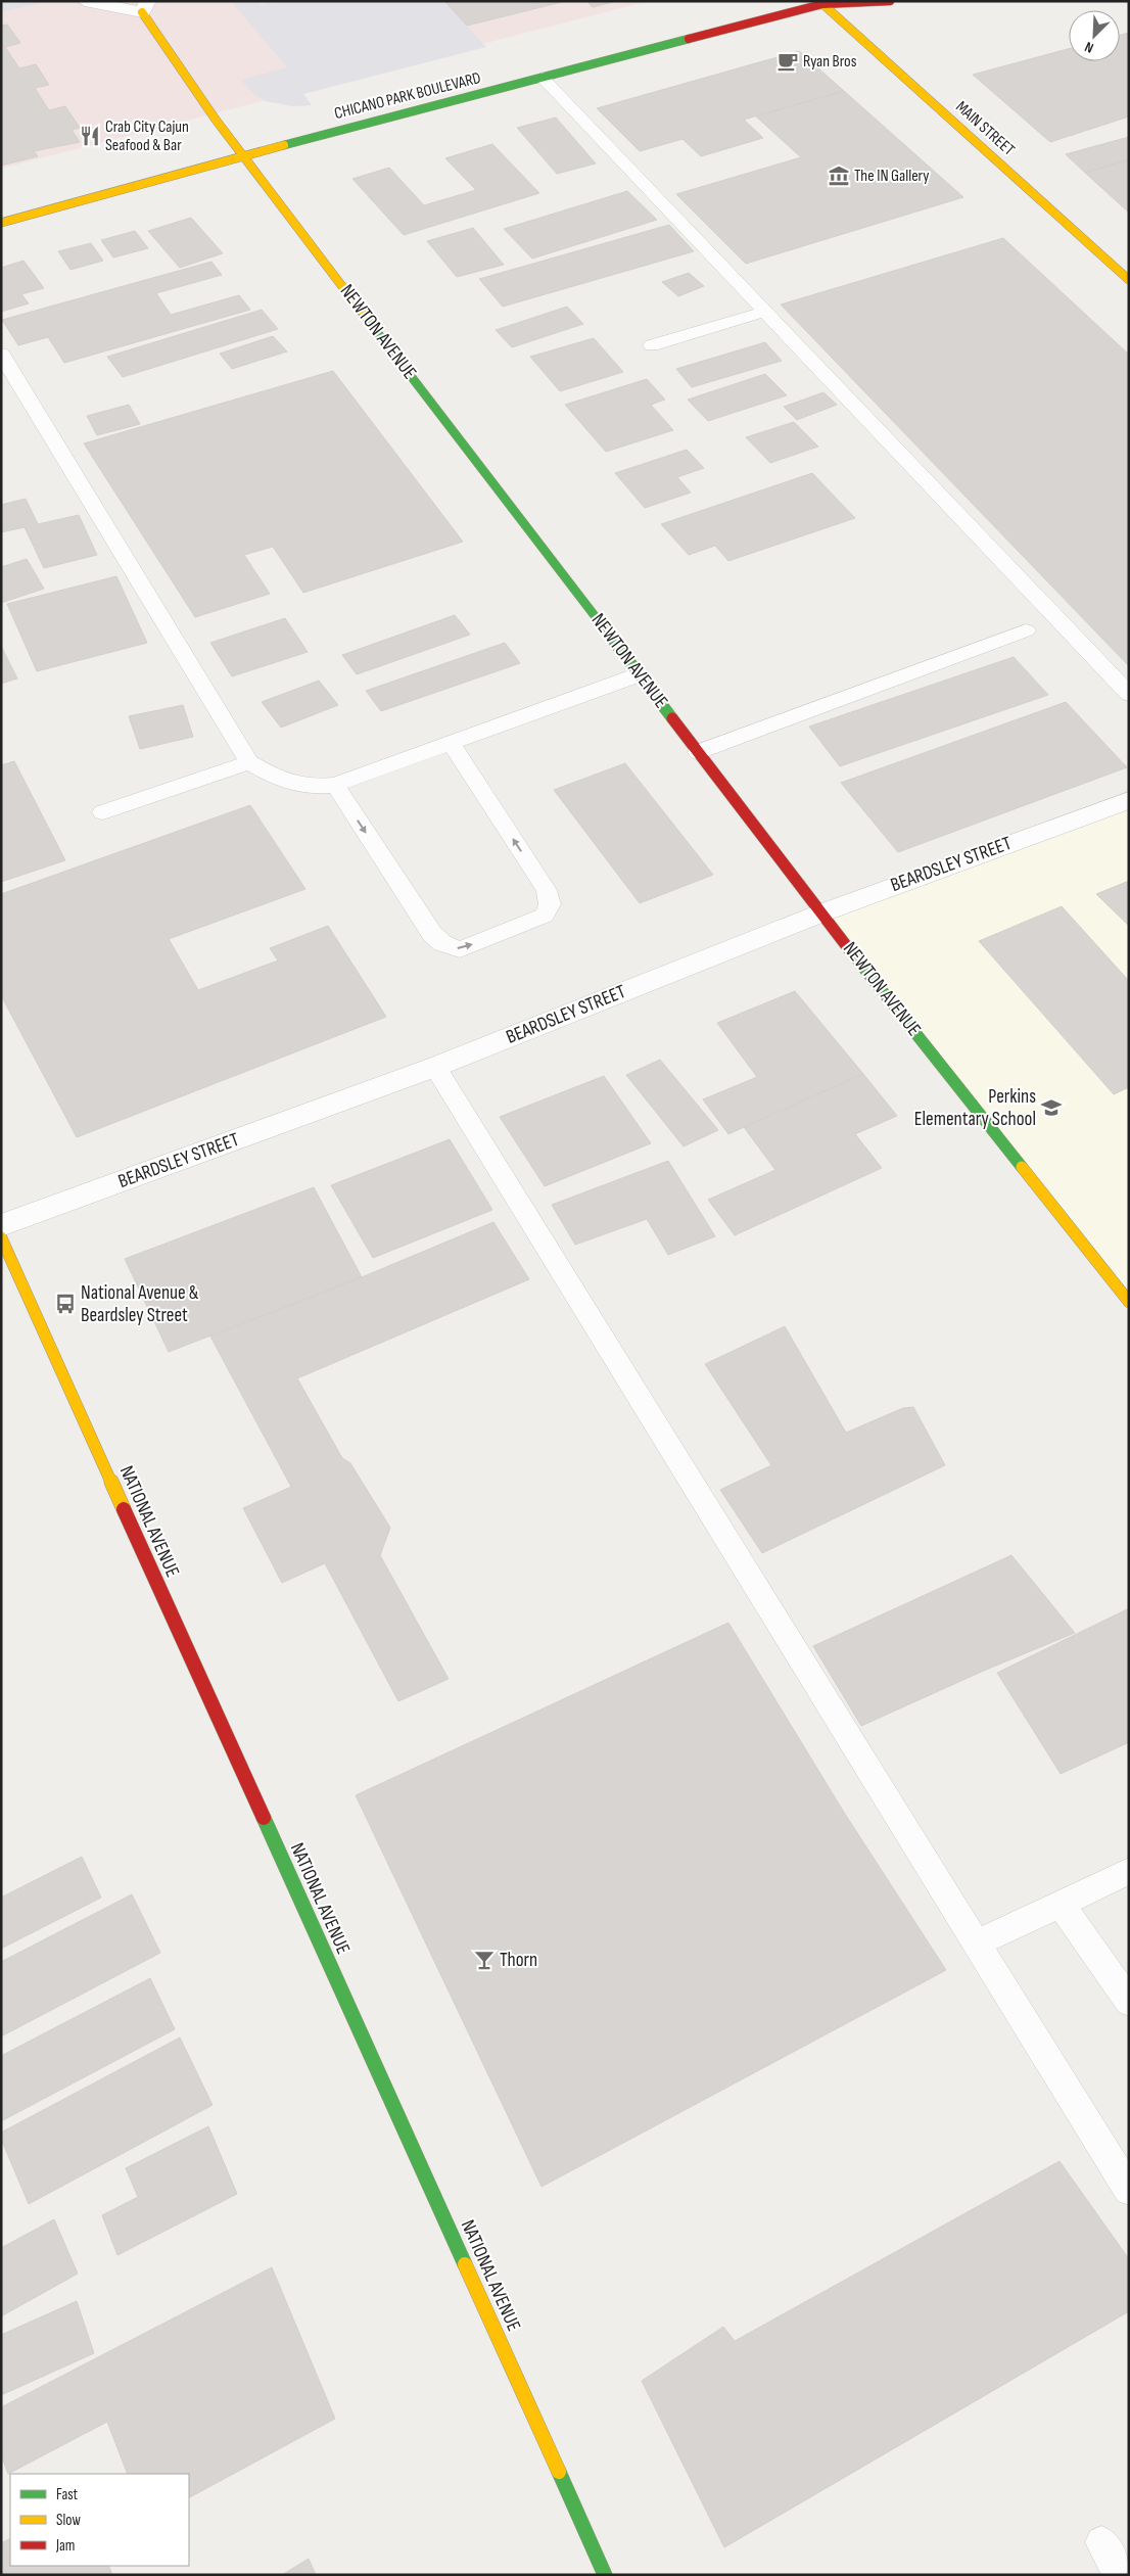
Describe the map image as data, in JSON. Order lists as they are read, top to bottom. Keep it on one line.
{"streets":{"street":["CHICANO PARK BOULEVARD","MAIN STREET","NEWTON AVENUE","BEARDSLEY STREET","NATIONAL AVENUE"]},"crossings":[["CHICANO PARK BOULEVARD","MAIN STREET"],["CHICANO PARK BOULEVARD","NEWTON AVENUE"],["NEWTON AVENUE","BEARDSLEY STREET"]],"places":{"cafe":["Ryan Bros"],"restaurant":["Crab City Cajun Seafood & Bar"],"museum":["The IN Gallery"],"school or university":["Perkins Elementary School"],"bus stop":["National Avenue & Beardsley Street"],"bar":["Thorn"]},"legend":["Fast","Slow","Jam"],"north":"bottom left"}
